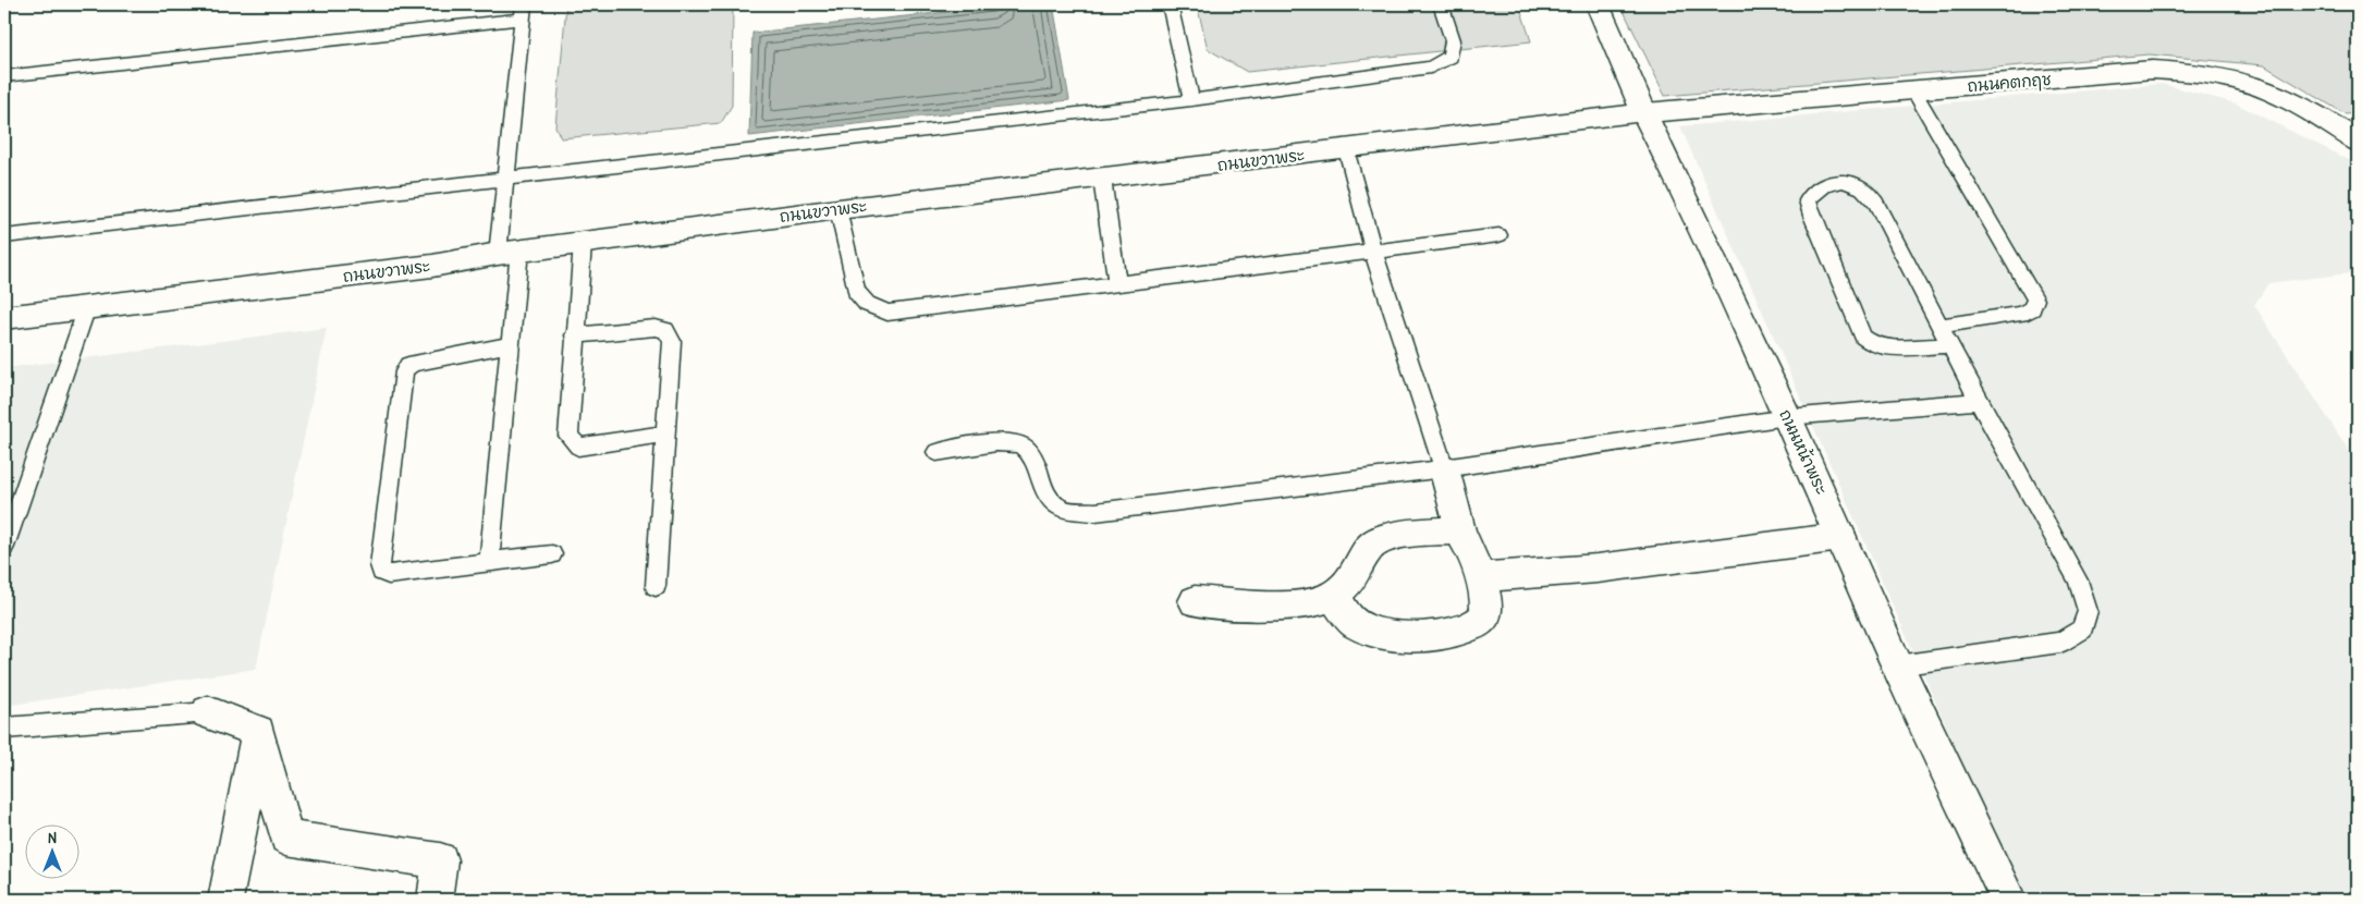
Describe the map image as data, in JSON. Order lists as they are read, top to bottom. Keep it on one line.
{"streets":{"street":["ถนนคตกฤช","ถนนขวาพระ","ถนนหน้าพระ"]},"crossings":[["ถนนคตกฤช","ถนนขวาพระ"],["ถนนคตกฤช","ถนนหน้าพระ"],["ถนนขวาพระ","ถนนหน้าพระ"]],"north":"top"}
